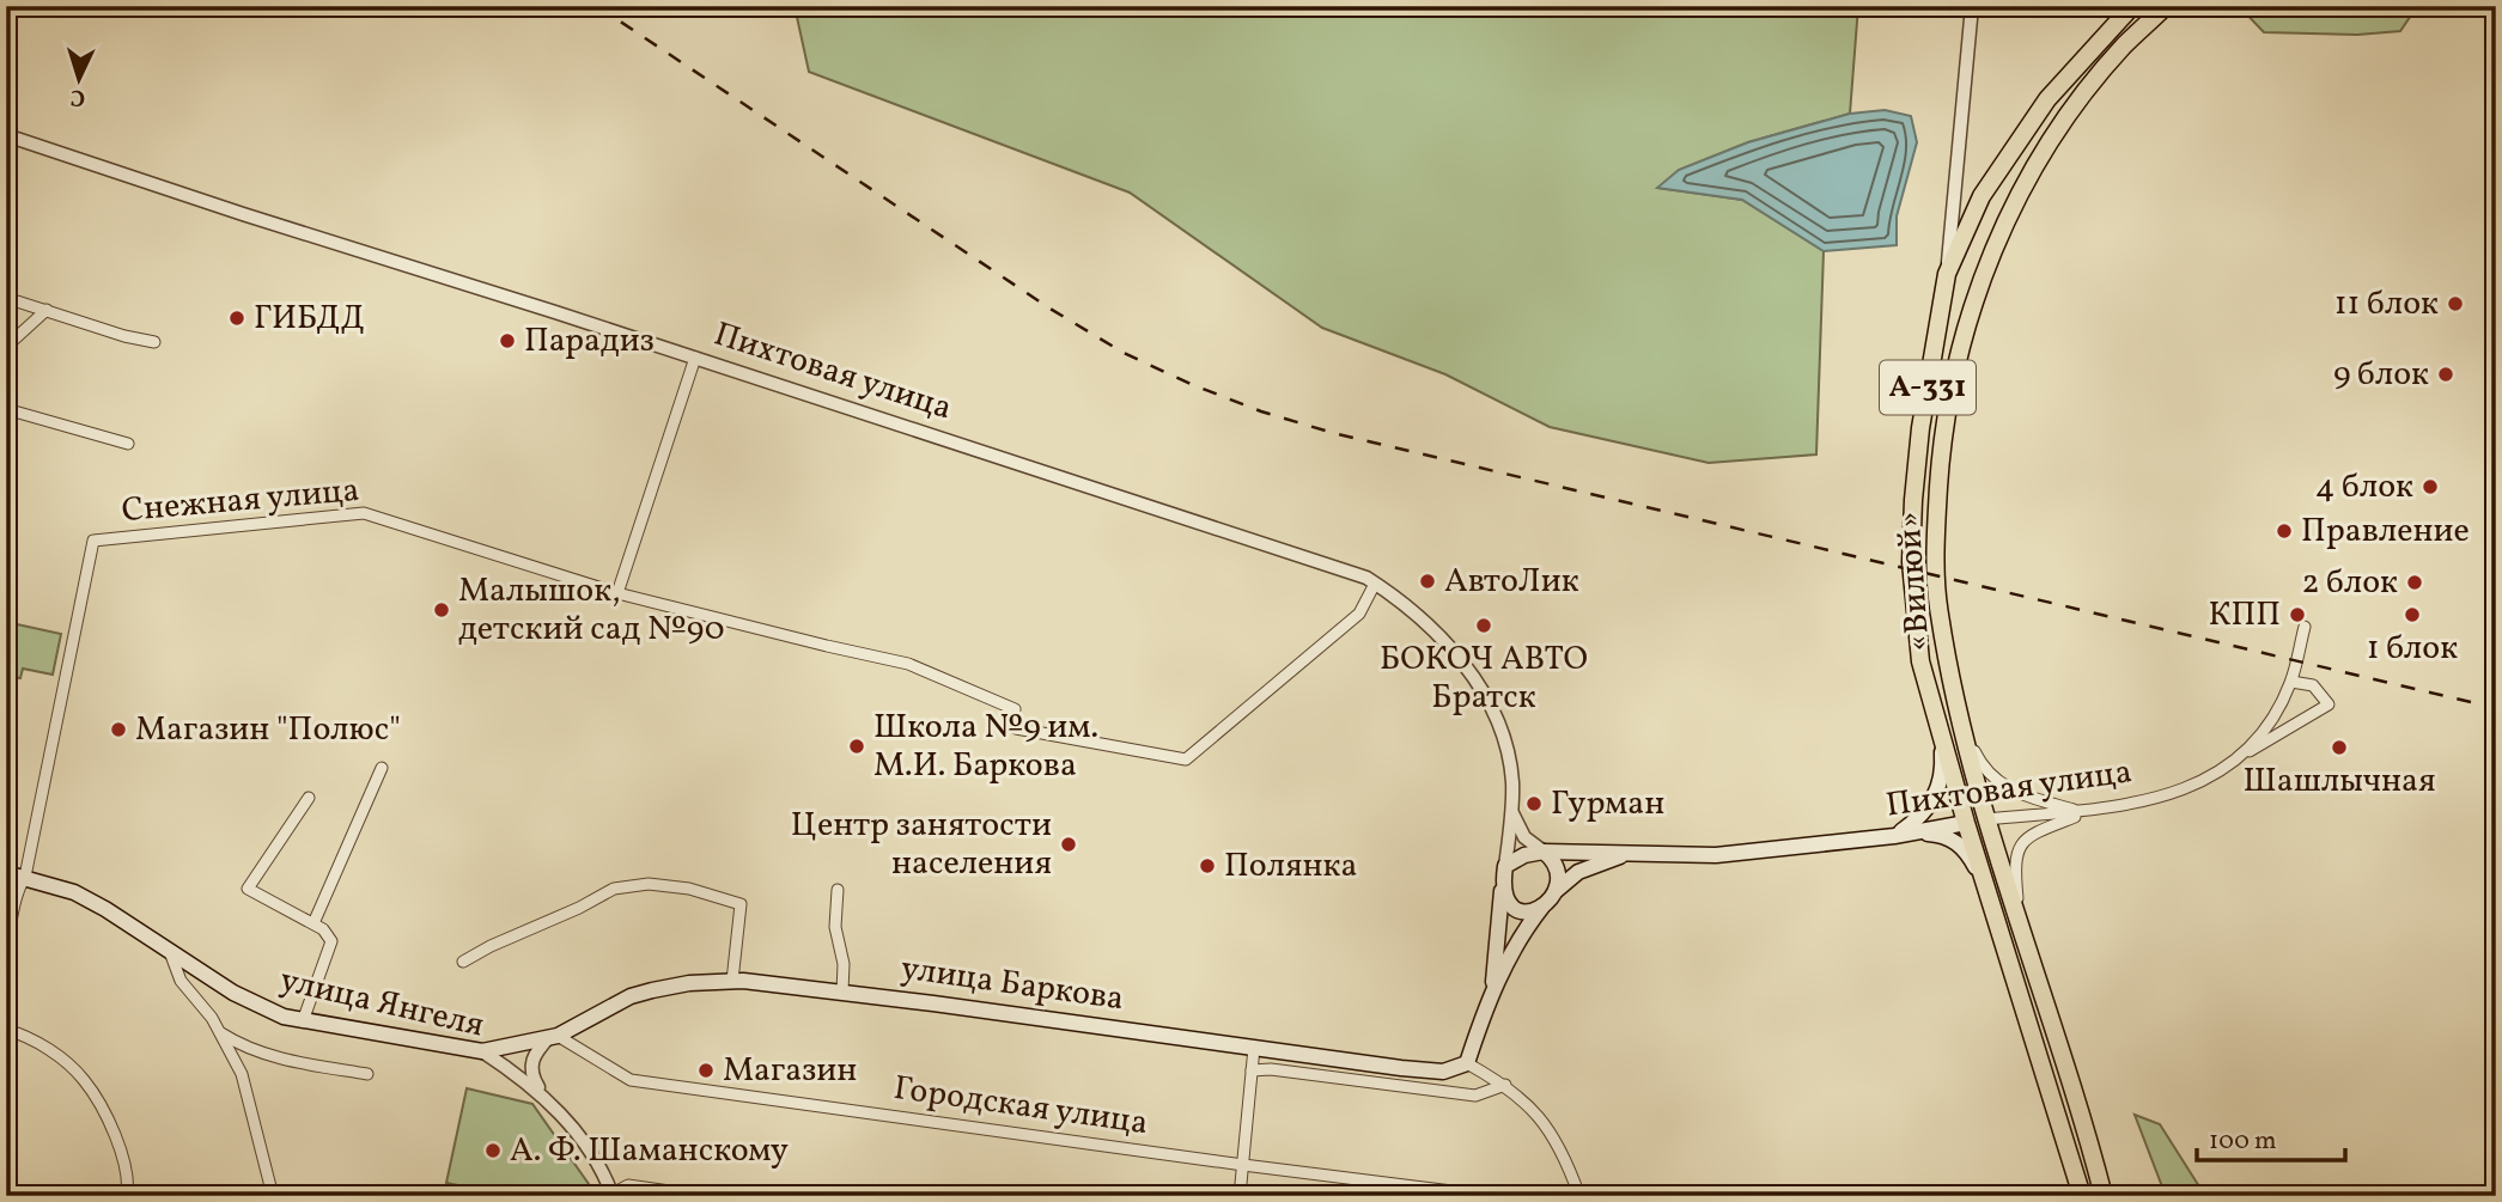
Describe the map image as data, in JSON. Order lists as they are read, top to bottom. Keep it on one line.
{"streets":{"highway":["Пихтовая улица","А-331","«Вилюй»"],"main road":["улица Баркова","улица Янгеля"],"street":["Снежная улица","Городская улица"]},"crossings":[["Пихтовая улица","Снежная улица"],["Пихтовая улица","«Вилюй»"],["Снежная улица","улица Янгеля"],["улица Баркова","улица Янгеля"],["улица Баркова","Городская улица"]],"places":["11 блок","ГИБДД","Парадиз","9 блок","4 блок","Правление","АвтоЛик","2 блок","Малышок, детский сад №90","КПП","1 блок","БОКОЧ АВТО Братск","Магазин \"Полюс\"","Школа №9 им. М.И. Баркова","Шашлычная","Гурман","Центр занятости населения","Полянка","Магазин","А. Ф. Шаманскому"],"scale_bar":"100 m","north":"bottom"}
